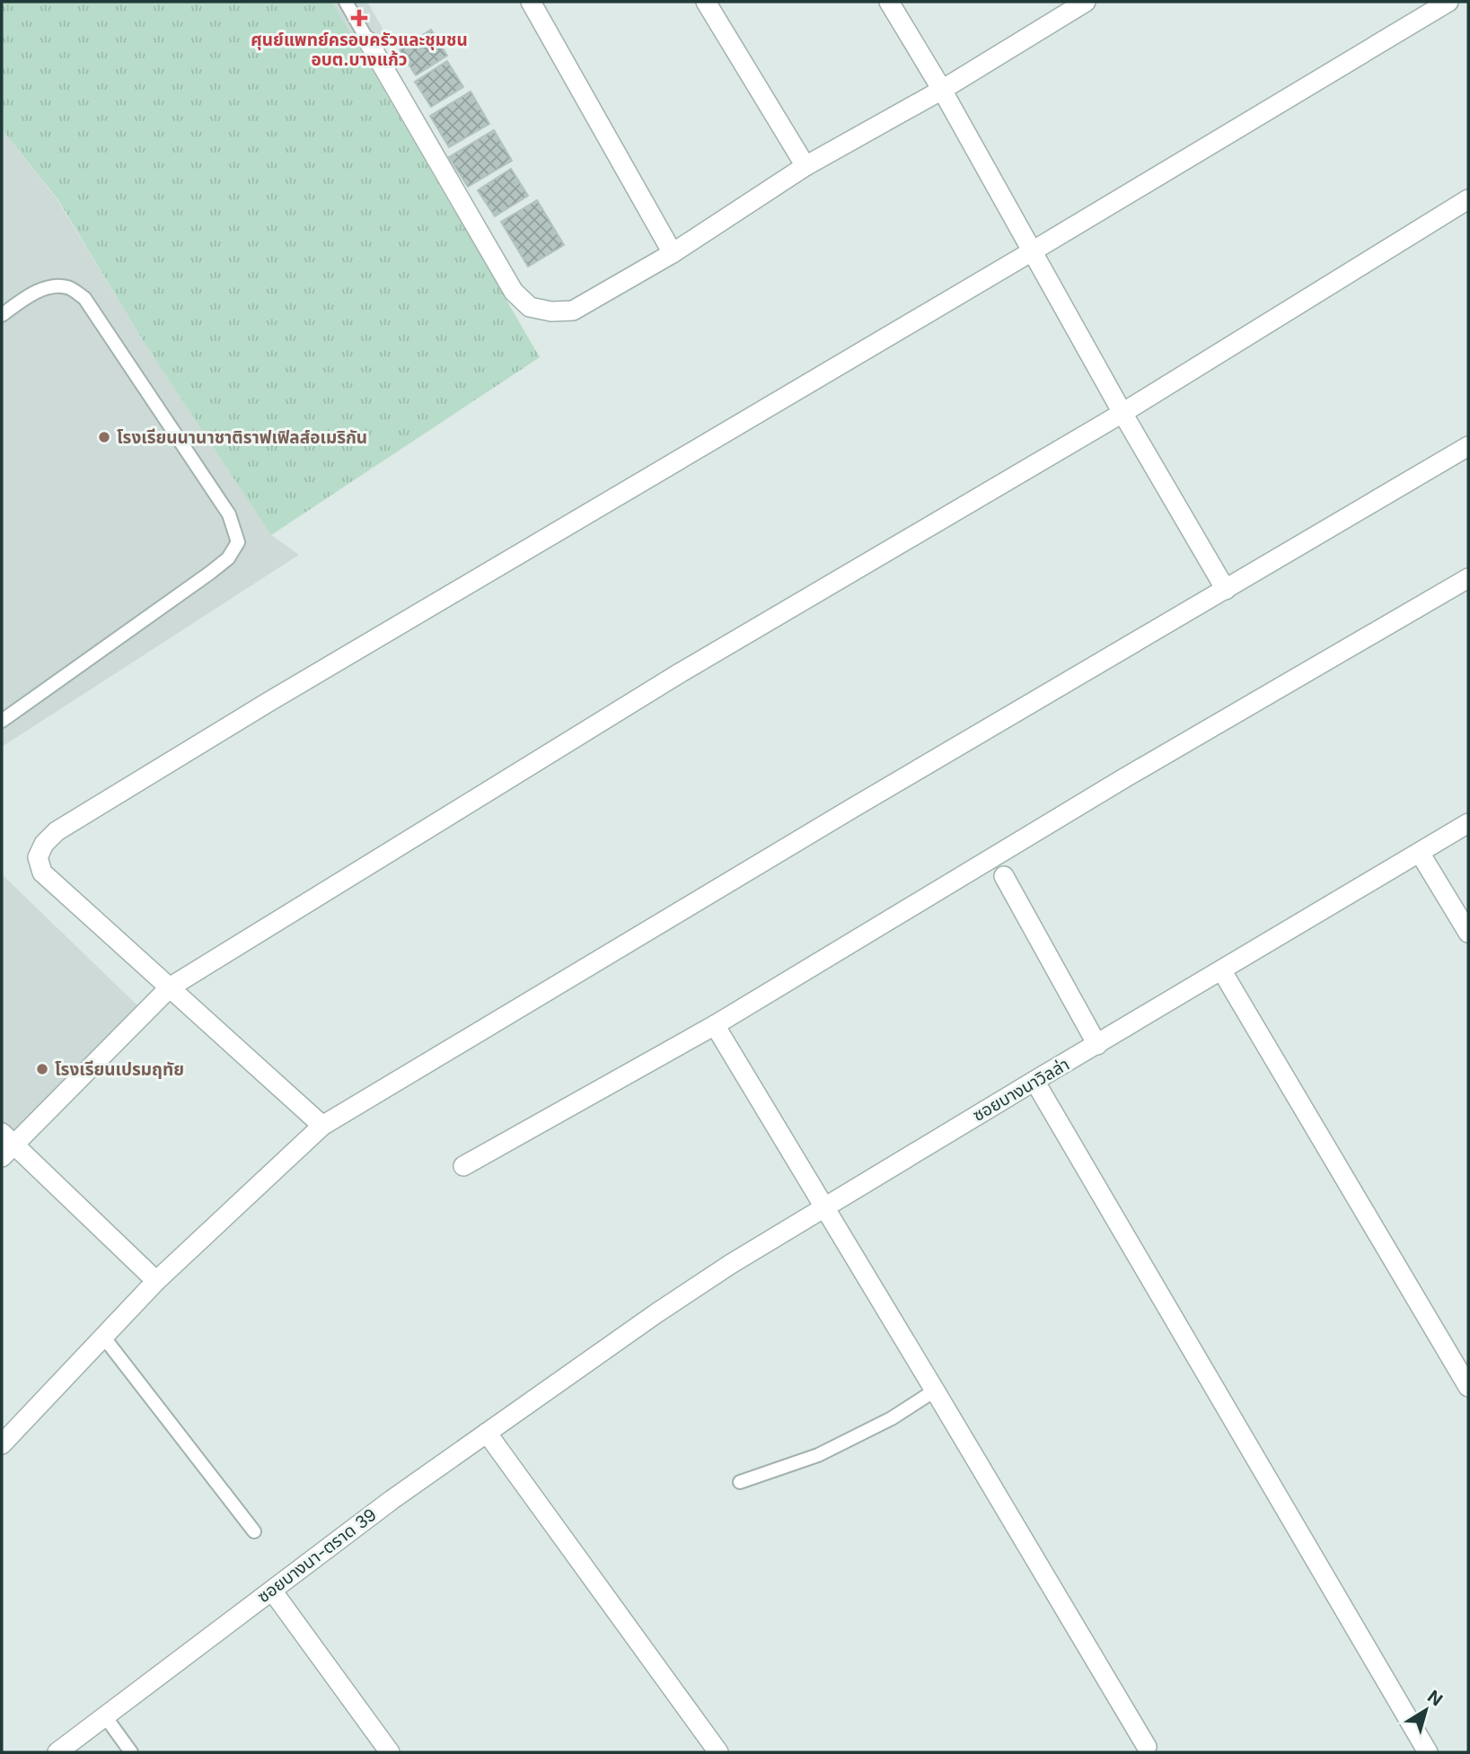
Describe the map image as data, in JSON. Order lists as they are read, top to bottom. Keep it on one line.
{"streets":{"street":["ซอยบางนาวิลล่า","ซอยบางนา-ตราด 39"]},"crossings":[["ซอยบางนาวิลล่า","ซอยบางนา-ตราด 39"]],"places":{"health":["ศุนย์แพทย์ครอบครัวและชุมชน อบต.บางแก้ว"],"other":["โรงเรียนนานาชาติราฟเฟิลส์อเมริกัน","โรงเรียนเปรมฤทัย"]},"north":"top right"}
